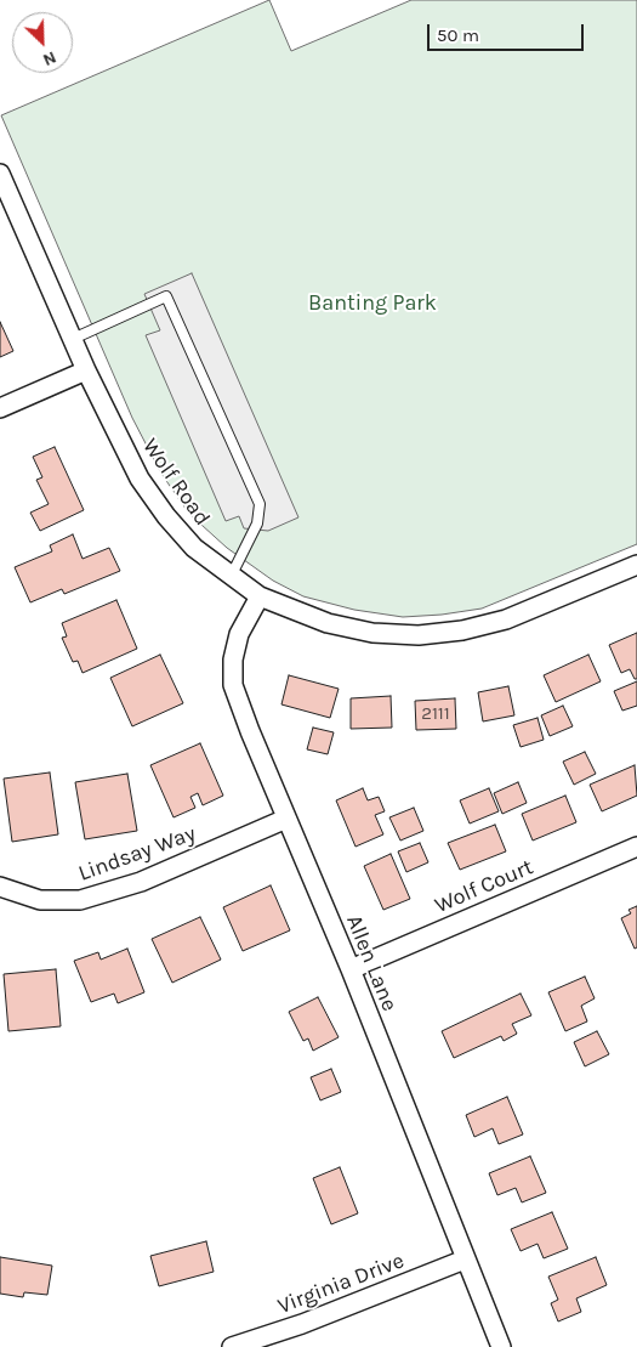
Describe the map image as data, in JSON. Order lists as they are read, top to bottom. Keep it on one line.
{"streets":{"street":["Wolf Road","Lindsay Way","Wolf Court","Allen Lane","Virginia Drive"]},"crossings":[["Wolf Road","Allen Lane"],["Lindsay Way","Allen Lane"],["Wolf Court","Allen Lane"],["Allen Lane","Virginia Drive"]],"parks":["Banting Park"],"house_numbers":["2111"],"scale_bar":"50 m","north":"bottom right"}
